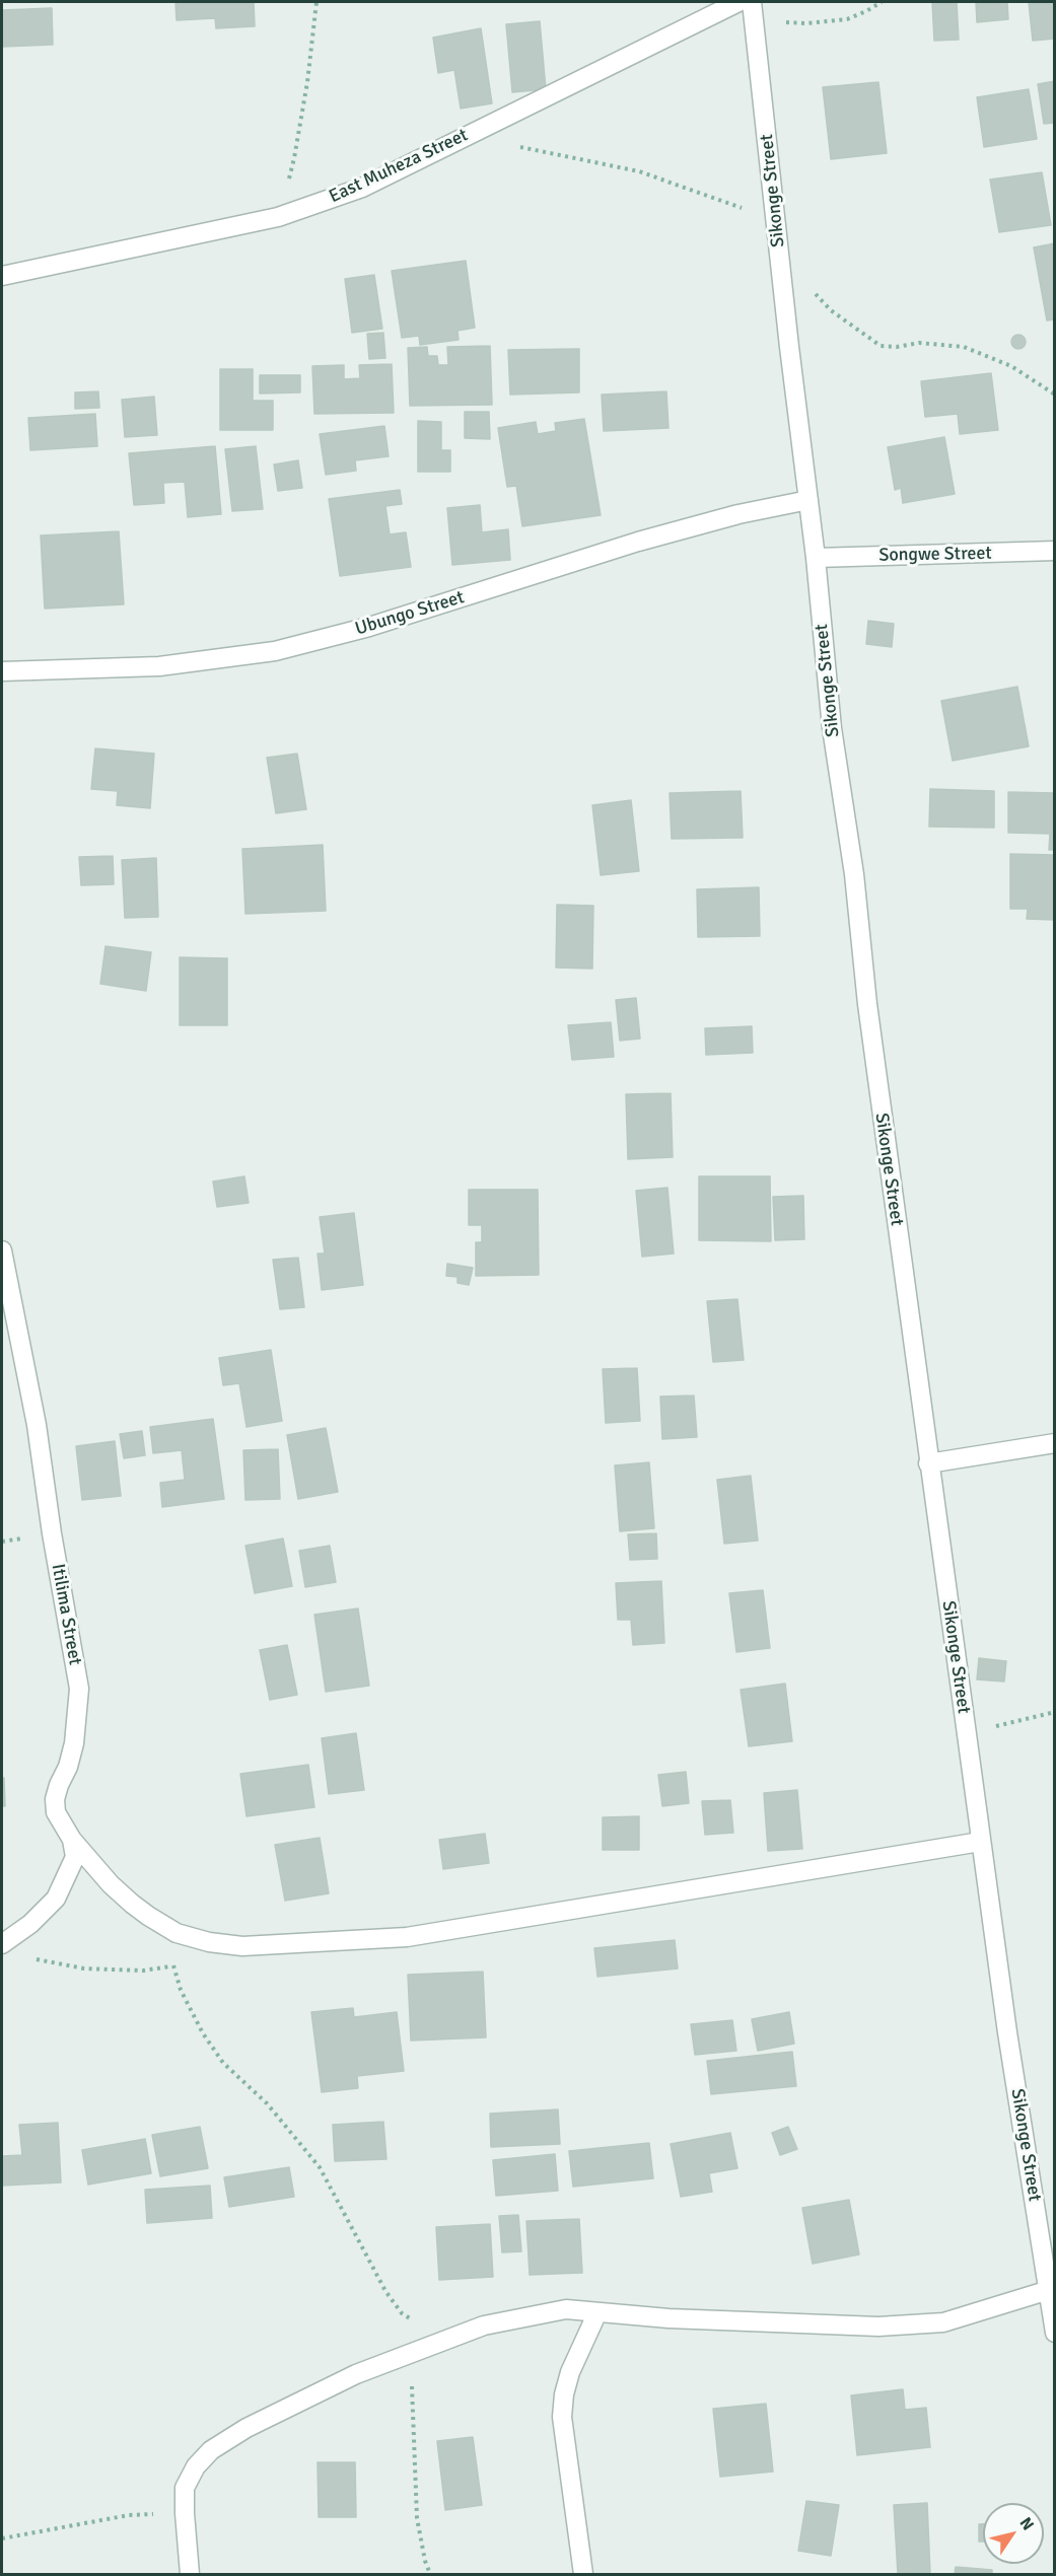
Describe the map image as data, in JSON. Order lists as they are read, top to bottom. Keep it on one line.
{"streets":{"street":["East Muheza Street","Sikonge Street","Songwe Street","Ubungo Street","Itilima Street"]},"crossings":[["Sikonge Street","Songwe Street"],["Sikonge Street","Ubungo Street"],["Sikonge Street","Itilima Street"]],"north":"top right"}
